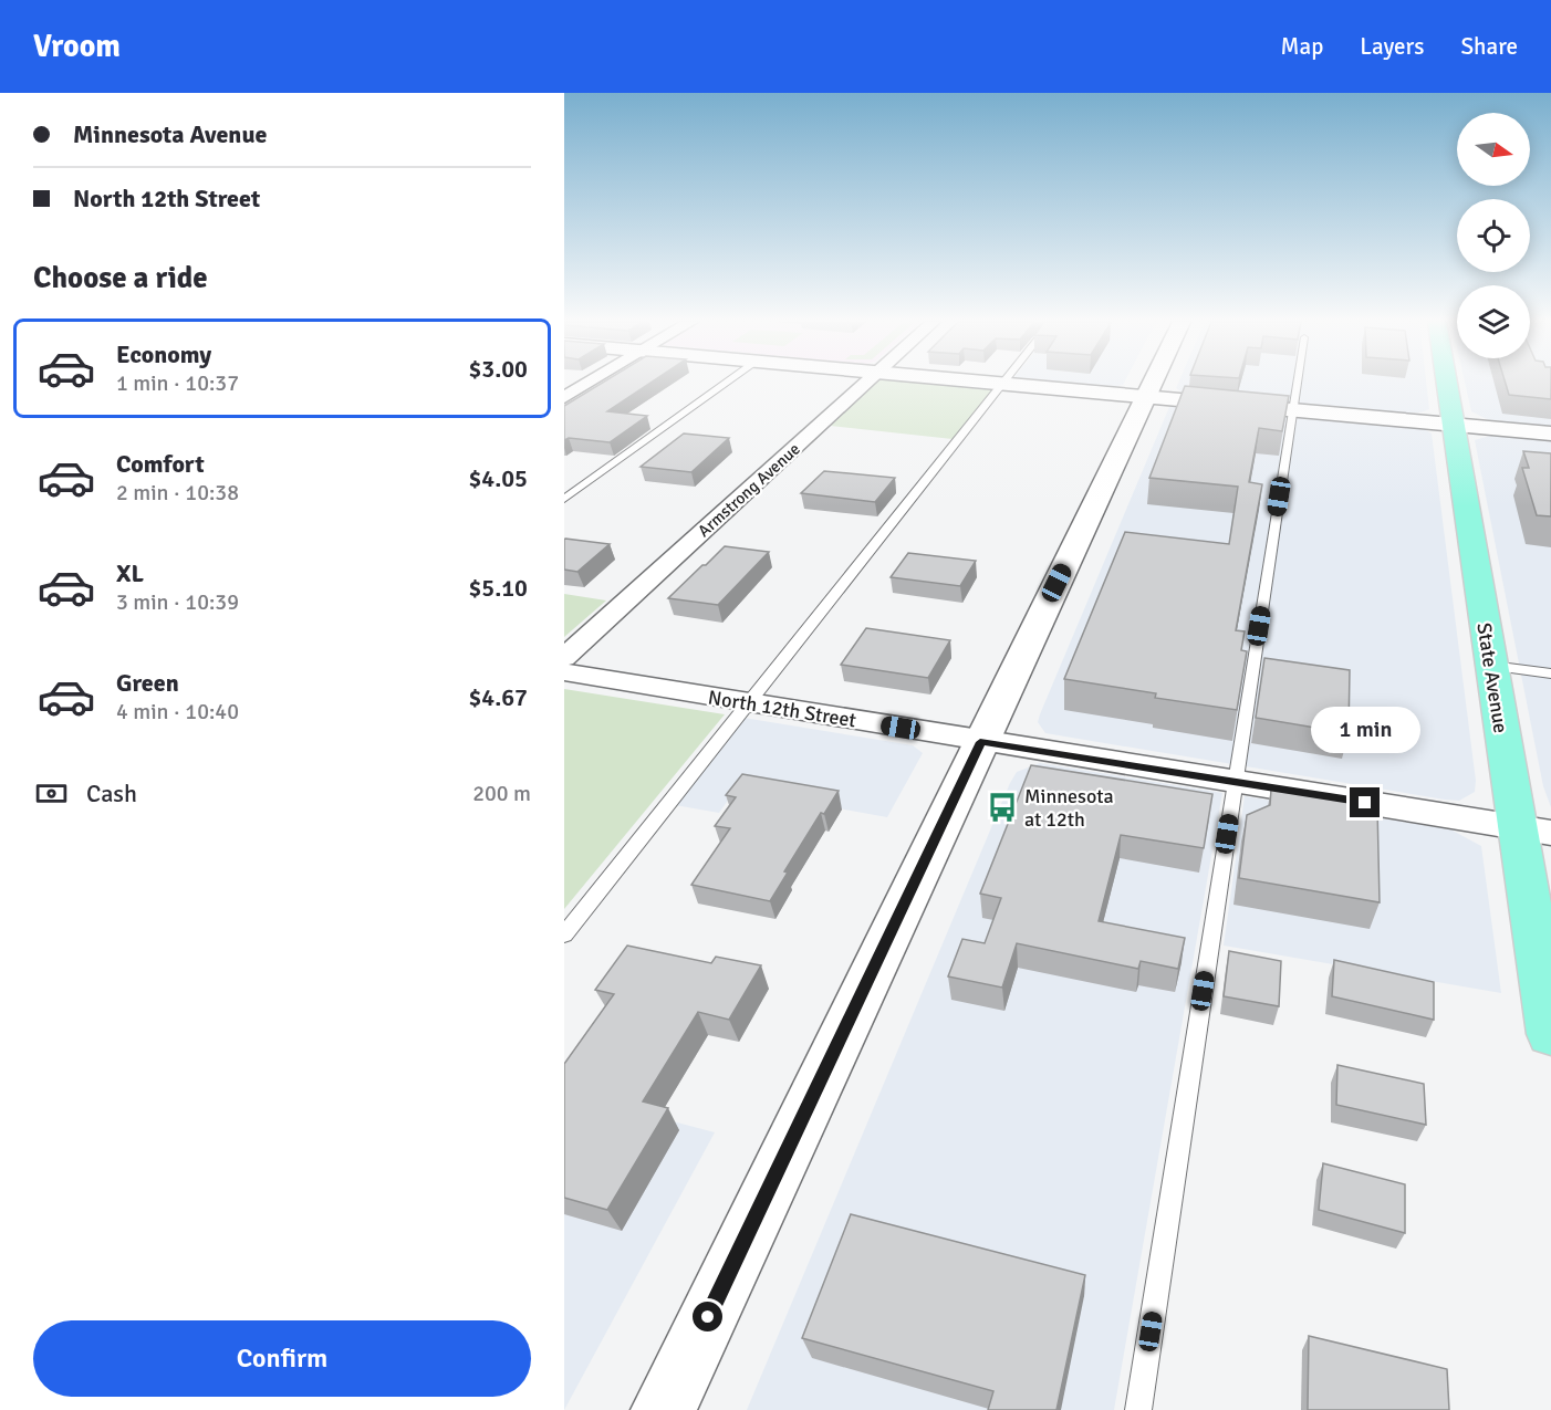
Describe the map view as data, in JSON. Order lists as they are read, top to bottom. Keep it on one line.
{"streets":{"main road":["State Avenue"],"street":["Armstrong Avenue","North 12th Street"]},"crossings":[["State Avenue","North 12th Street"]],"places":{"bus stop":["Minnesota at 12th"]},"north":"right","page":{"header":"Vroom","nav":["Map","Layers","Share"],"banner":["Minnesota Avenue","North 12th Street"],"heading":"Choose a ride","list":[{"name":"Economy","note":"1 min · 10:37","value":"$3.00"},{"name":"Comfort","note":"2 min · 10:38","value":"$4.05"},{"name":"XL","note":"3 min · 10:39","value":"$5.10"},{"name":"Green","note":"4 min · 10:40","value":"$4.67"}],"bubble":"1 min","pay":["Cash","200 m"],"buttons":"Confirm"}}
